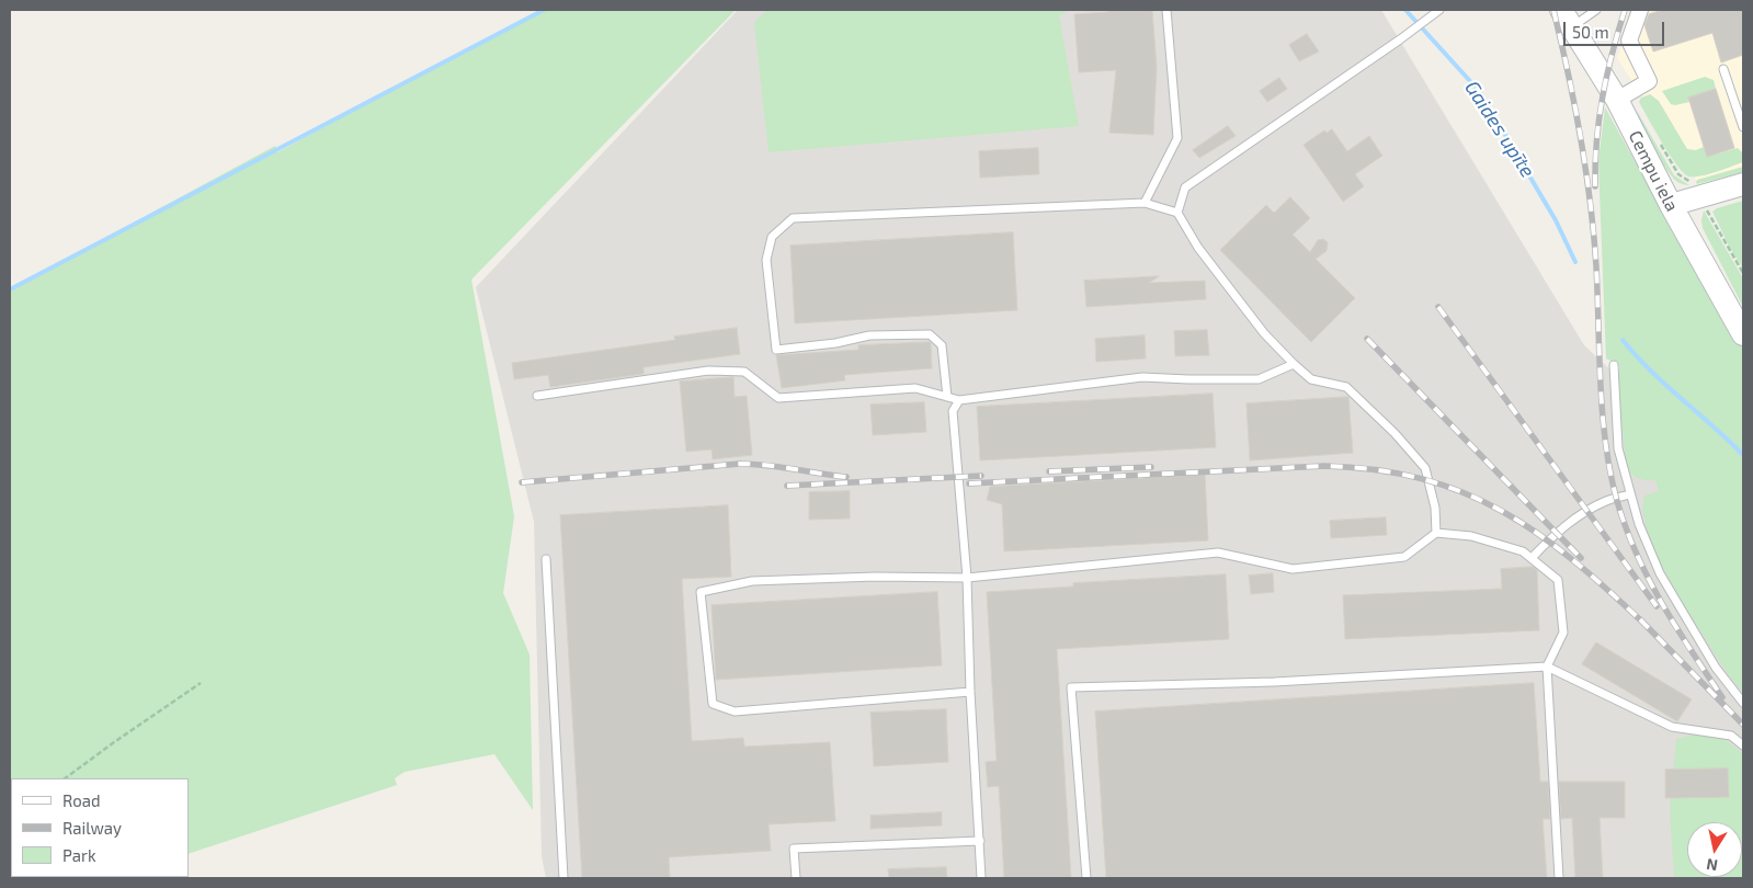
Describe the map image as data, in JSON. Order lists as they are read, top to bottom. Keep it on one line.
{"streets":{"main road":["Cempu iela"]},"water":["Gaides upīte"],"legend":["Road","Railway","Park"],"scale_bar":"50 m","north":"bottom"}
